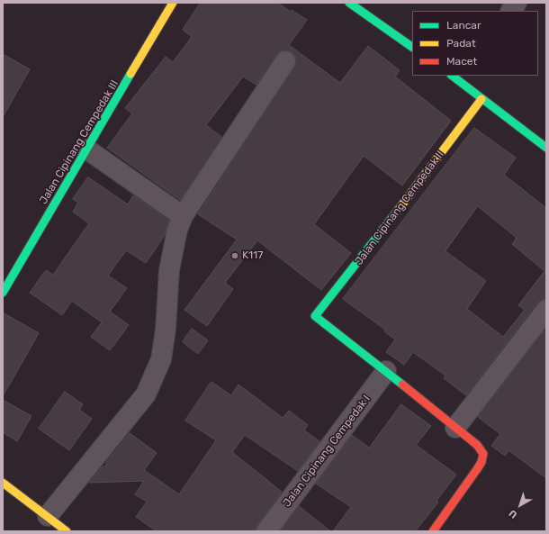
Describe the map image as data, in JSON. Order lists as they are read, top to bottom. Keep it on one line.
{"streets":{"street":["Jalan Cipinang Cempedak III","Jalan Cipinang Cempedak II","Jalan Cipinang Cempedak I"]},"crossings":[["Jalan Cipinang Cempedak II","Jalan Cipinang Cempedak I"]],"places":["K117"],"legend":["Lancar","Padat","Macet"],"north":"bottom left"}
